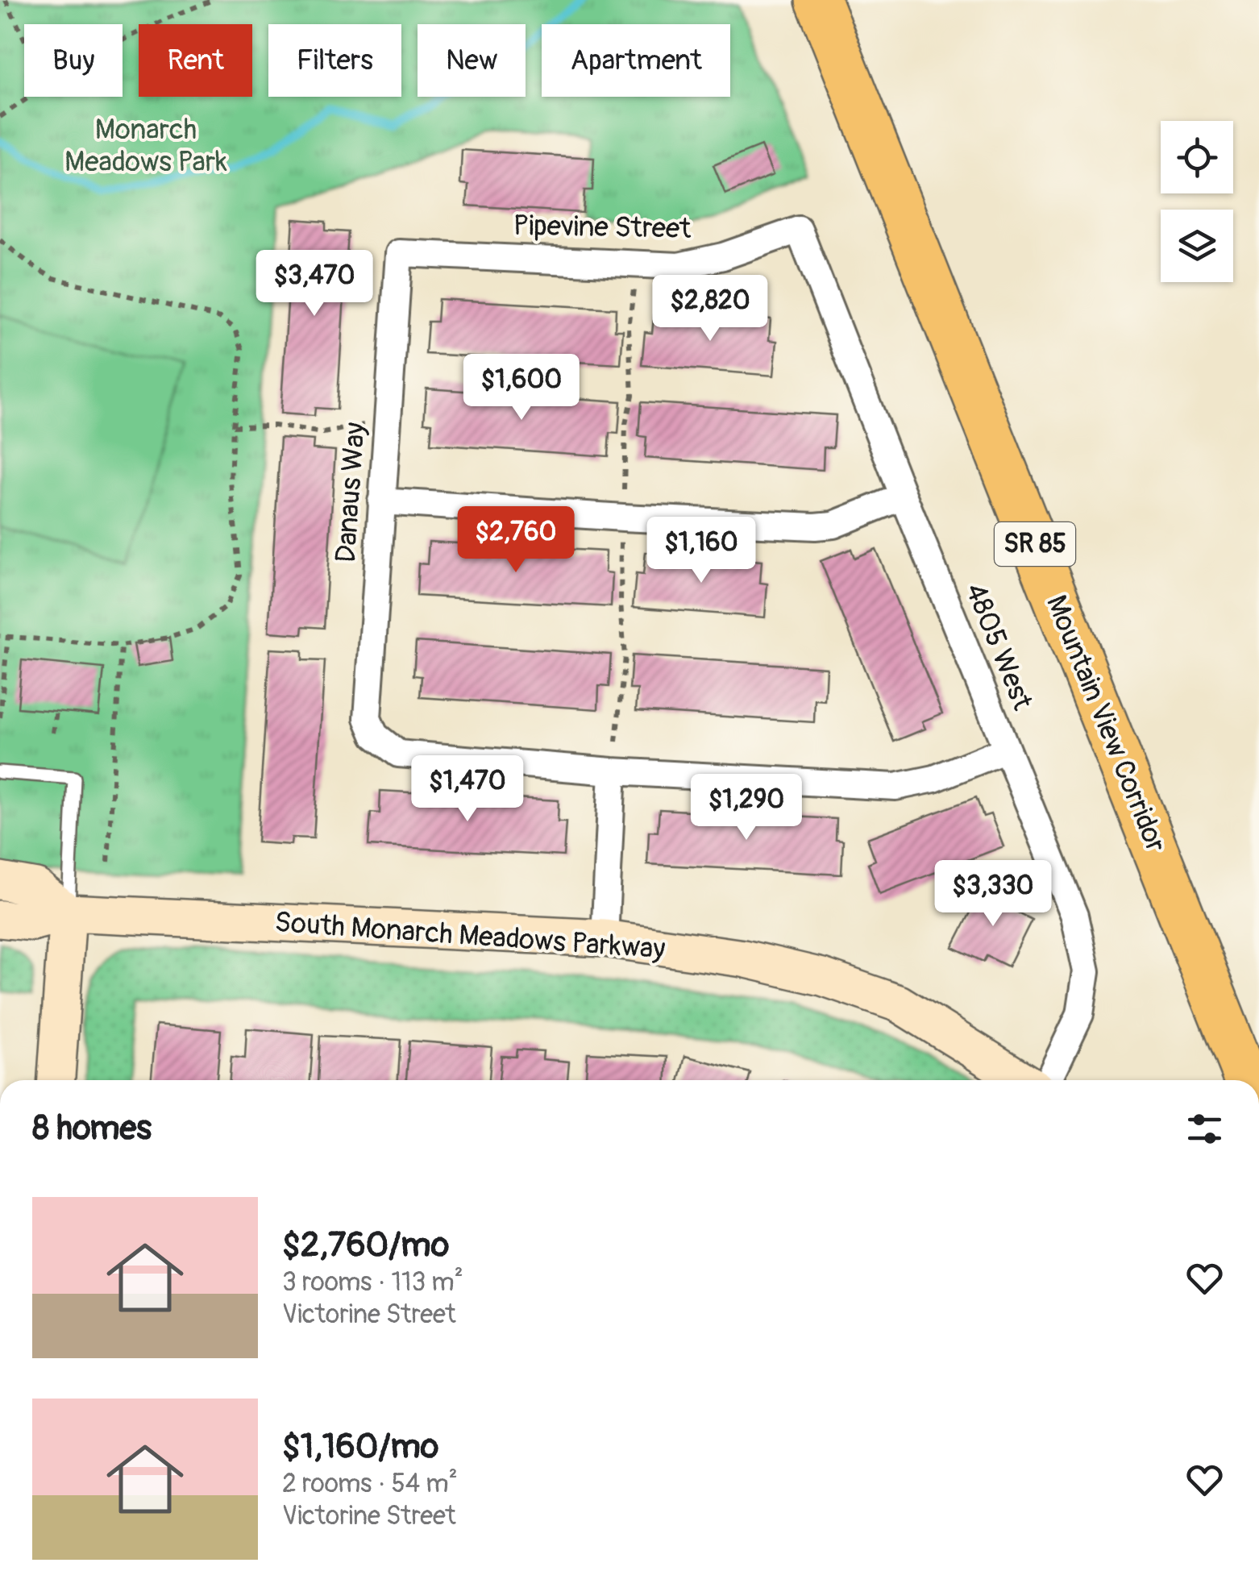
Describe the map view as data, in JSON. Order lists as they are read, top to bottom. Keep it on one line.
{"streets":{"highway":["SR 85","Mountain View Corridor"],"street":["Pipevine Street","Danaus Way","4805 West","South Monarch Meadows Parkway"]},"crossings":[["Pipevine Street","Danaus Way"],["Pipevine Street","4805 West"]],"parks":["Monarch Meadows Park"],"page":{"chip":["Buy","Rent","Filters","New","Apartment"],"price":["$3,470","$2,820","$1,600","$2,760","$1,160","$1,470","$1,290","$3,330"],"heading":"8 homes","list":[{"name":"$2,760/mo","note":"3 rooms · 113 m² · Victorine Street"},{"name":"$1,160/mo","note":"2 rooms · 54 m² · Victorine Street"}]}}
